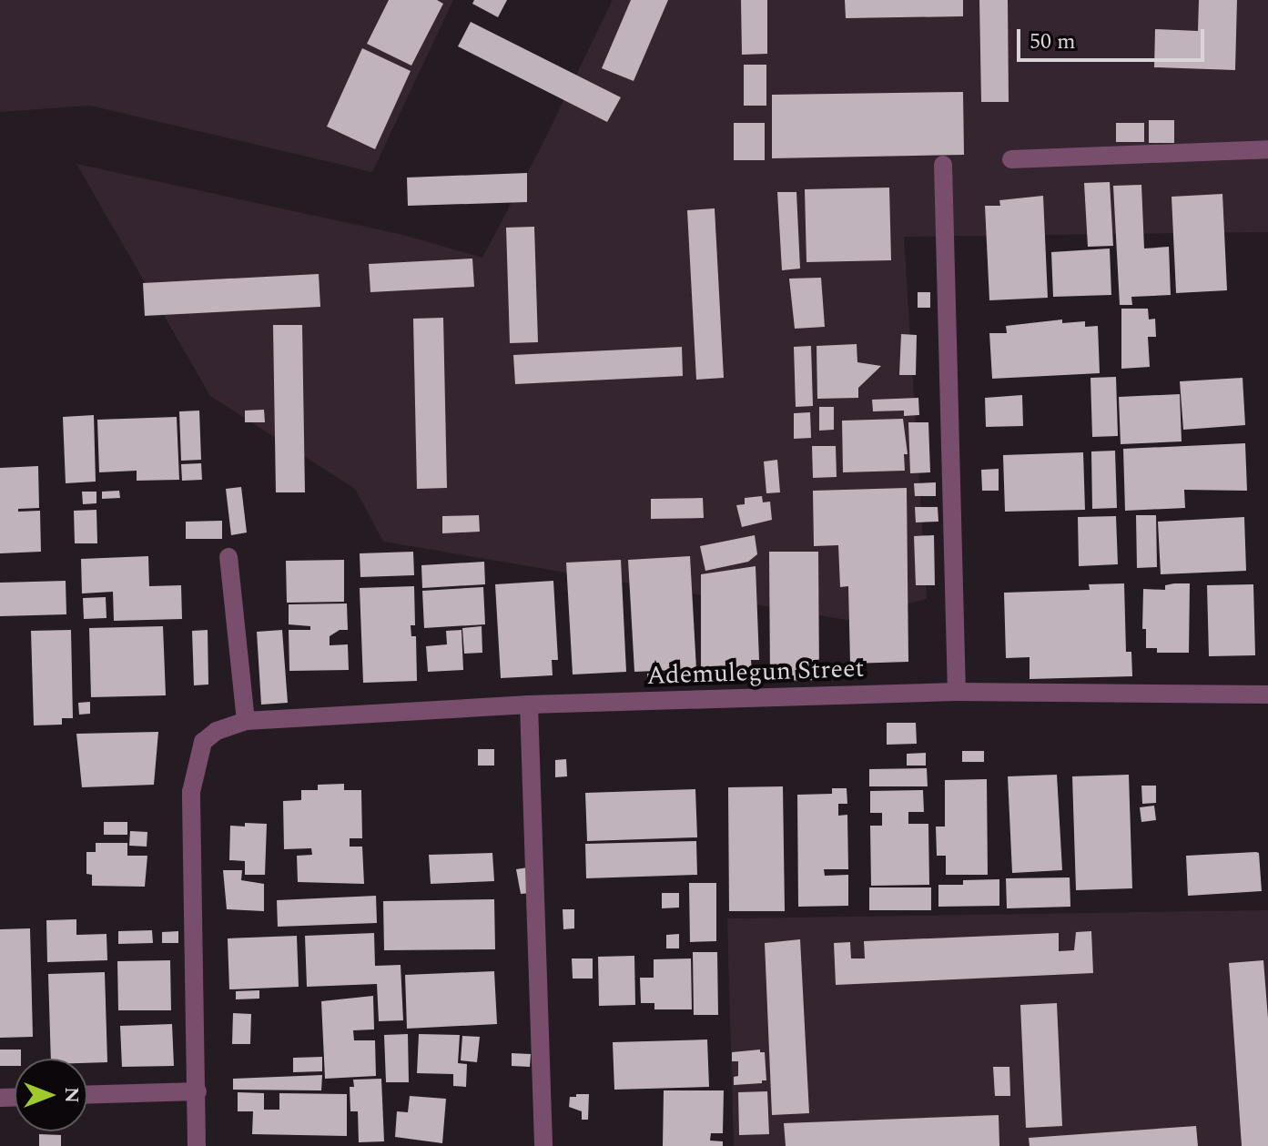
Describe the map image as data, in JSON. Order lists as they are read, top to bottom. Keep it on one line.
{"streets":{"street":["Ademulegun Street"]},"scale_bar":"50 m","north":"right"}
